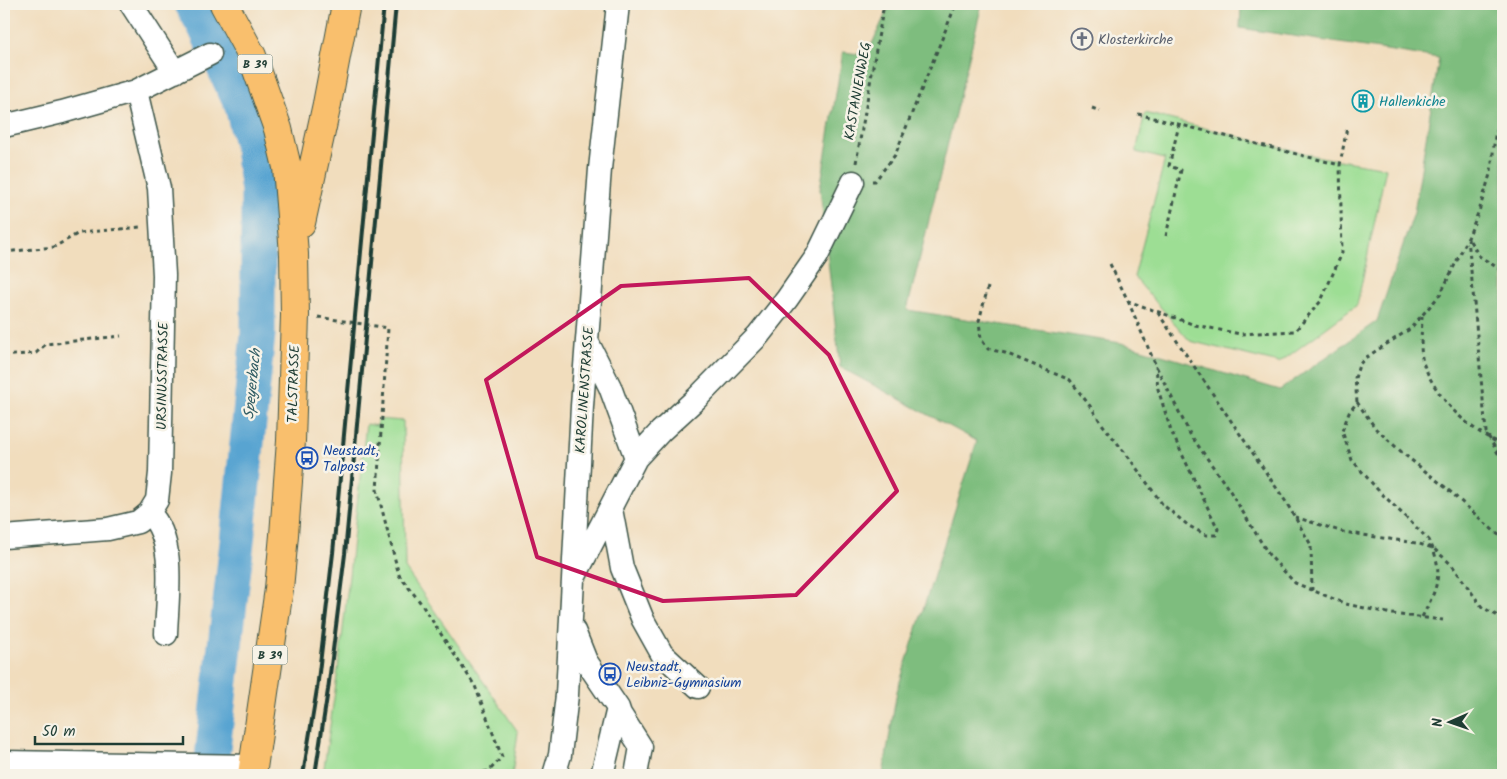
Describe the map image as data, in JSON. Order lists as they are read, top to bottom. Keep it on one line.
{"streets":{"main road":["B 39","TALSTRASSE"],"street":["URSINUSSTRASSE","KAROLINENSTRASSE"],"path":["KASTANIENWEG"]},"water":["Speyerbach"],"places":{"church":["Klosterkirche"],"building":["Hallenkiche"],"bus stop":["Neustadt, Talpost","Neustadt, Leibniz-Gymnasium"]},"scale_bar":"50 m","north":"left"}
